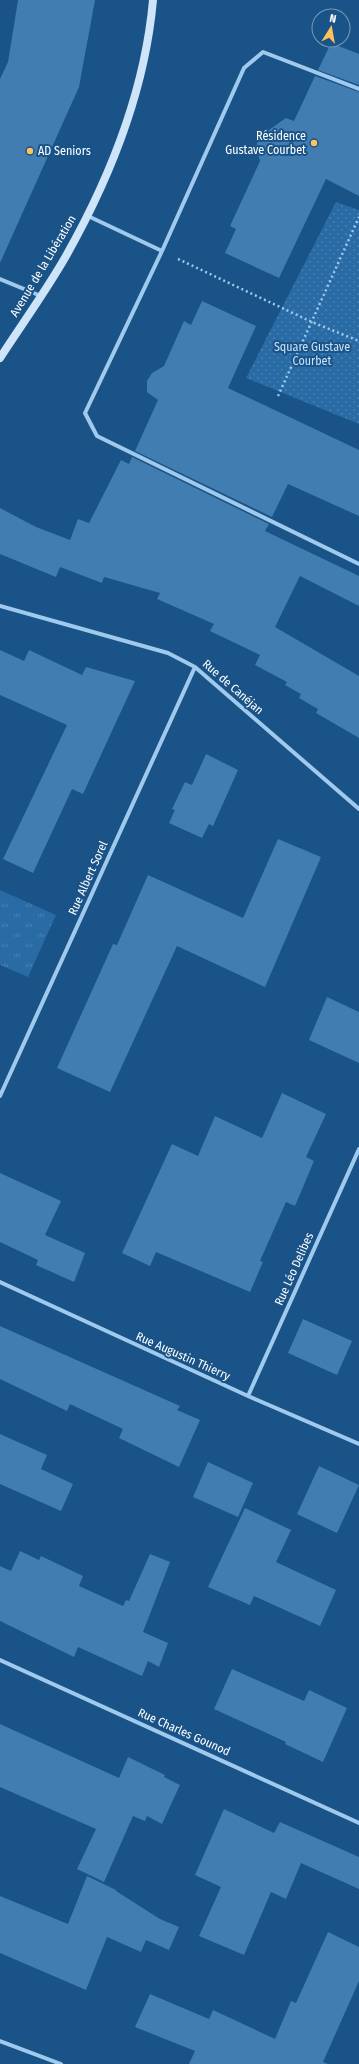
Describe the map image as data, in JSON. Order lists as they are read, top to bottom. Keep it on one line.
{"streets":{"main road":["Avenue de la Libération"],"street":["Rue de Canéjan","Rue Albert Sorel","Rue Léo Delibes","Rue Augustin Thierry","Rue Charles Gounod"]},"crossings":[["Rue de Canéjan","Rue Albert Sorel"],["Rue Léo Delibes","Rue Augustin Thierry"]],"parks":["Square Gustave Courbet"],"places":["Résidence Gustave Courbet","AD Seniors"],"north":"top"}
